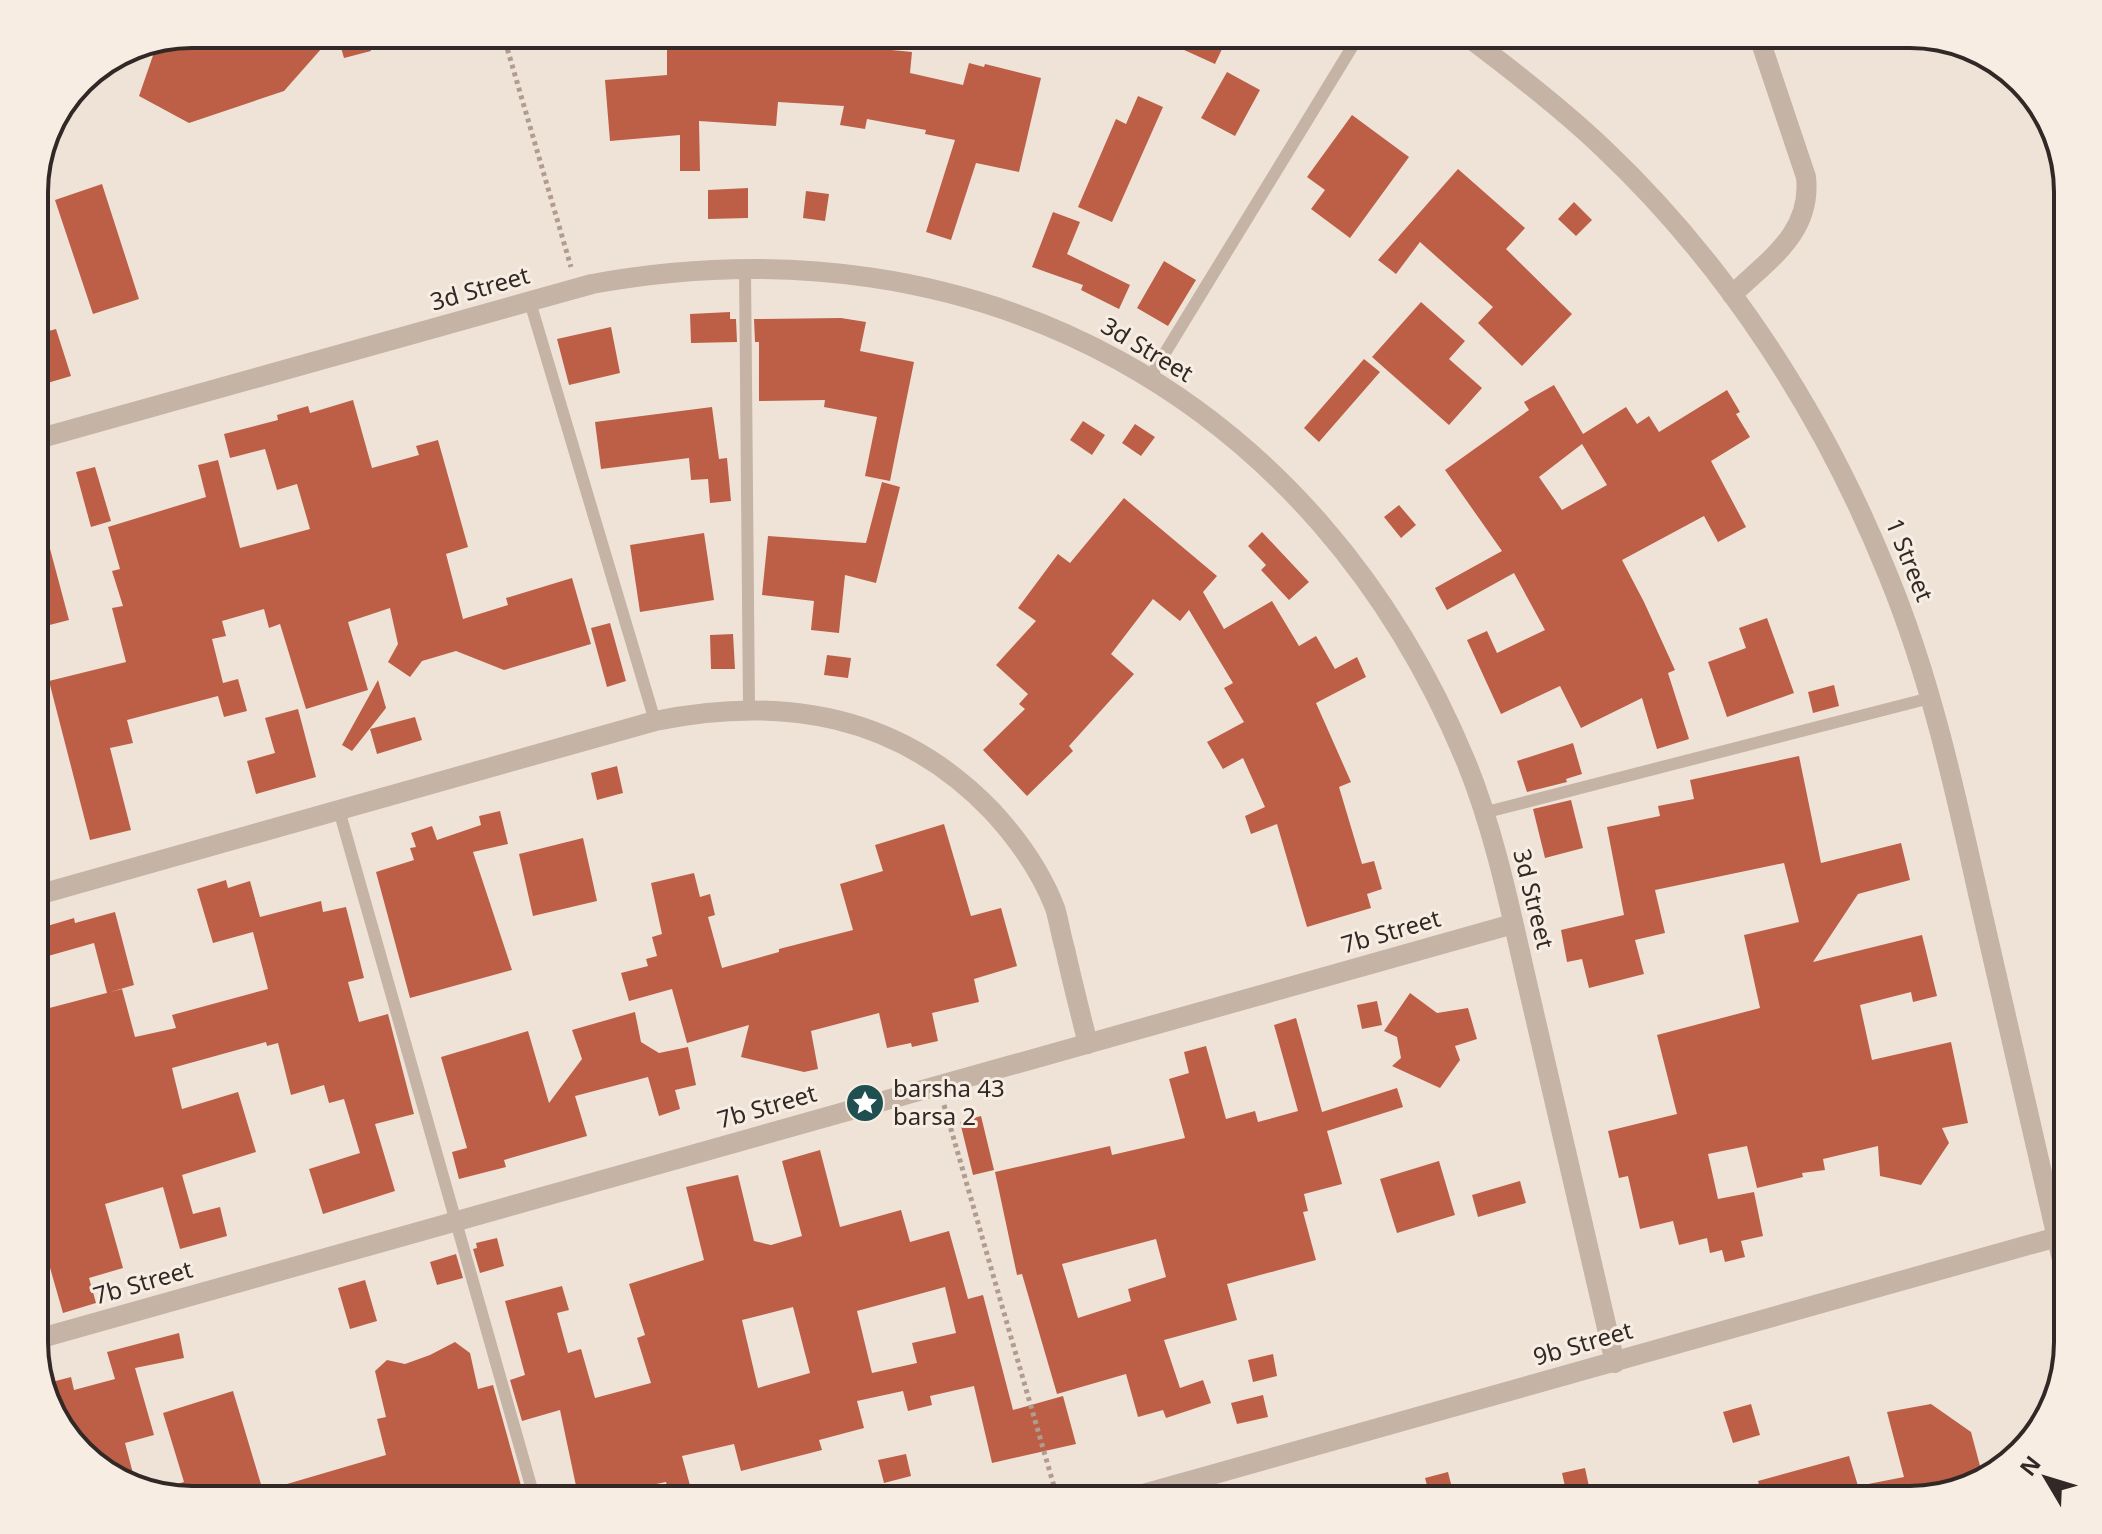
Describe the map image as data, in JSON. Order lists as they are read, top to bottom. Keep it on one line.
{"streets":{"street":["3d Street","1 Street","7b Street","9b Street"]},"crossings":[["3d Street","7b Street"],["3d Street","9b Street"]],"places":{"place":["barsha 43 barsa 2"]},"north":"top left"}
